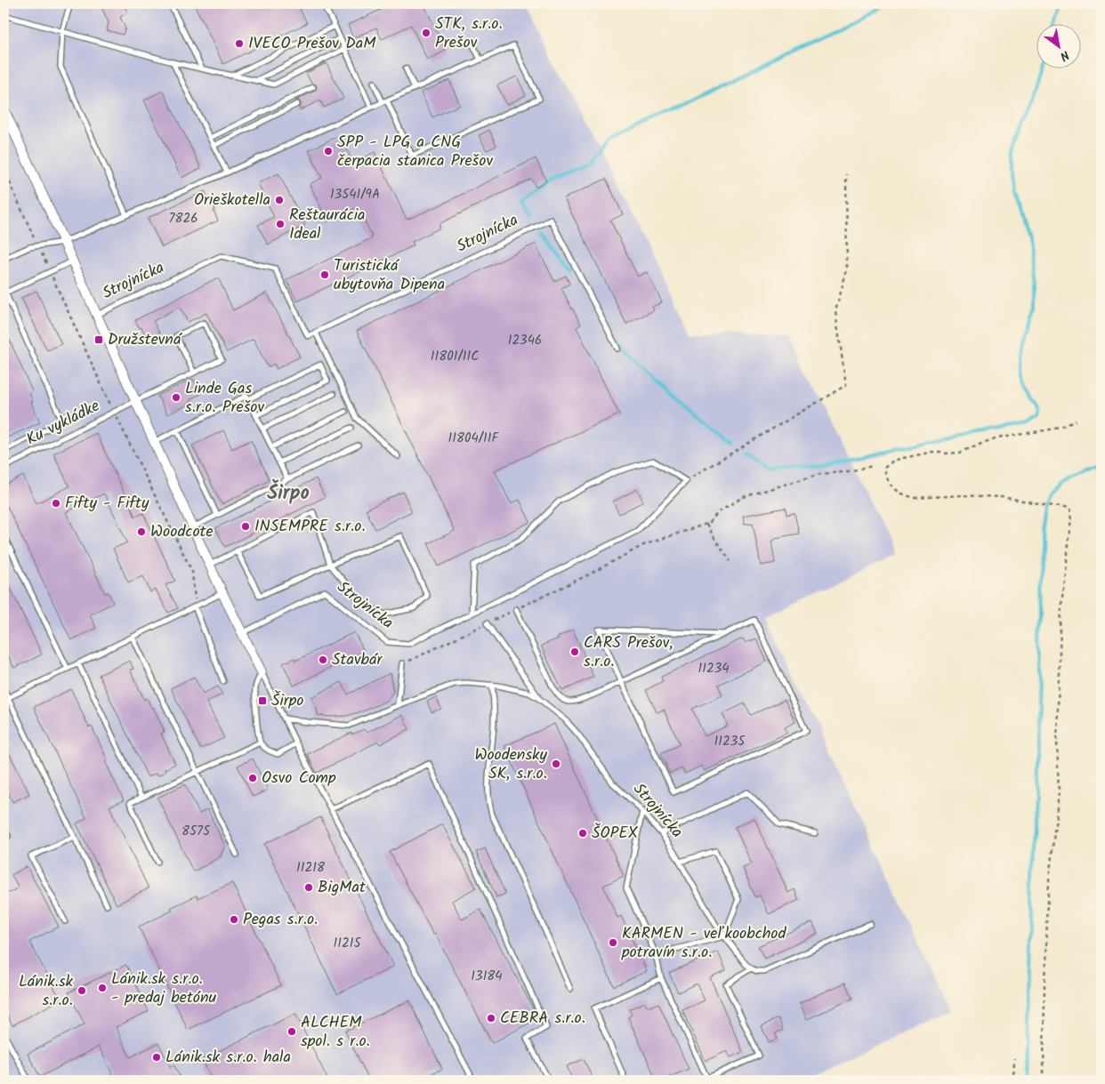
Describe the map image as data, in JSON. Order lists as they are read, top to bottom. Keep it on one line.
{"streets":{"street":["Strojnícka"],"lane":["Ku vykládke"]},"crossings":[["Strojnícka","Ku vykládke"]],"districts":["Širpo"],"places":{"other":["STK, s.r.o. Prešov","IVECO Prešov DaM","SPP - LPG a CNG čerpacia stanica Prešov","Orieškotella","Reštaurácia Ideal","Turistická ubytovňa Dipena","Linde Gas s.r.o. Prešov","Fifty - Fifty","INSEMPRE s.r.o.","Woodcote","CARS Prešov, s.r.o.","Stavbár","Woodensky SK, s.r.o.","Osvo Comp","ŠOPEX","BigMat","Pegas s.r.o.","KARMEN - veľkoobchod potravín s.r.o.","Lánik.sk s.r.o. - predaj betónu","Lánik.sk s.r.o.","CEBRA s.r.o.","ALCHEM spol. s r.o.","Lánik.sk s.r.o. hala"],"transit":["Družstevná","Širpo"]},"house_numbers":["13541/9A","7826","12346","11801/11C","11804/11F","11234","11235","8575","11218","11215","13184"],"north":"bottom right"}
